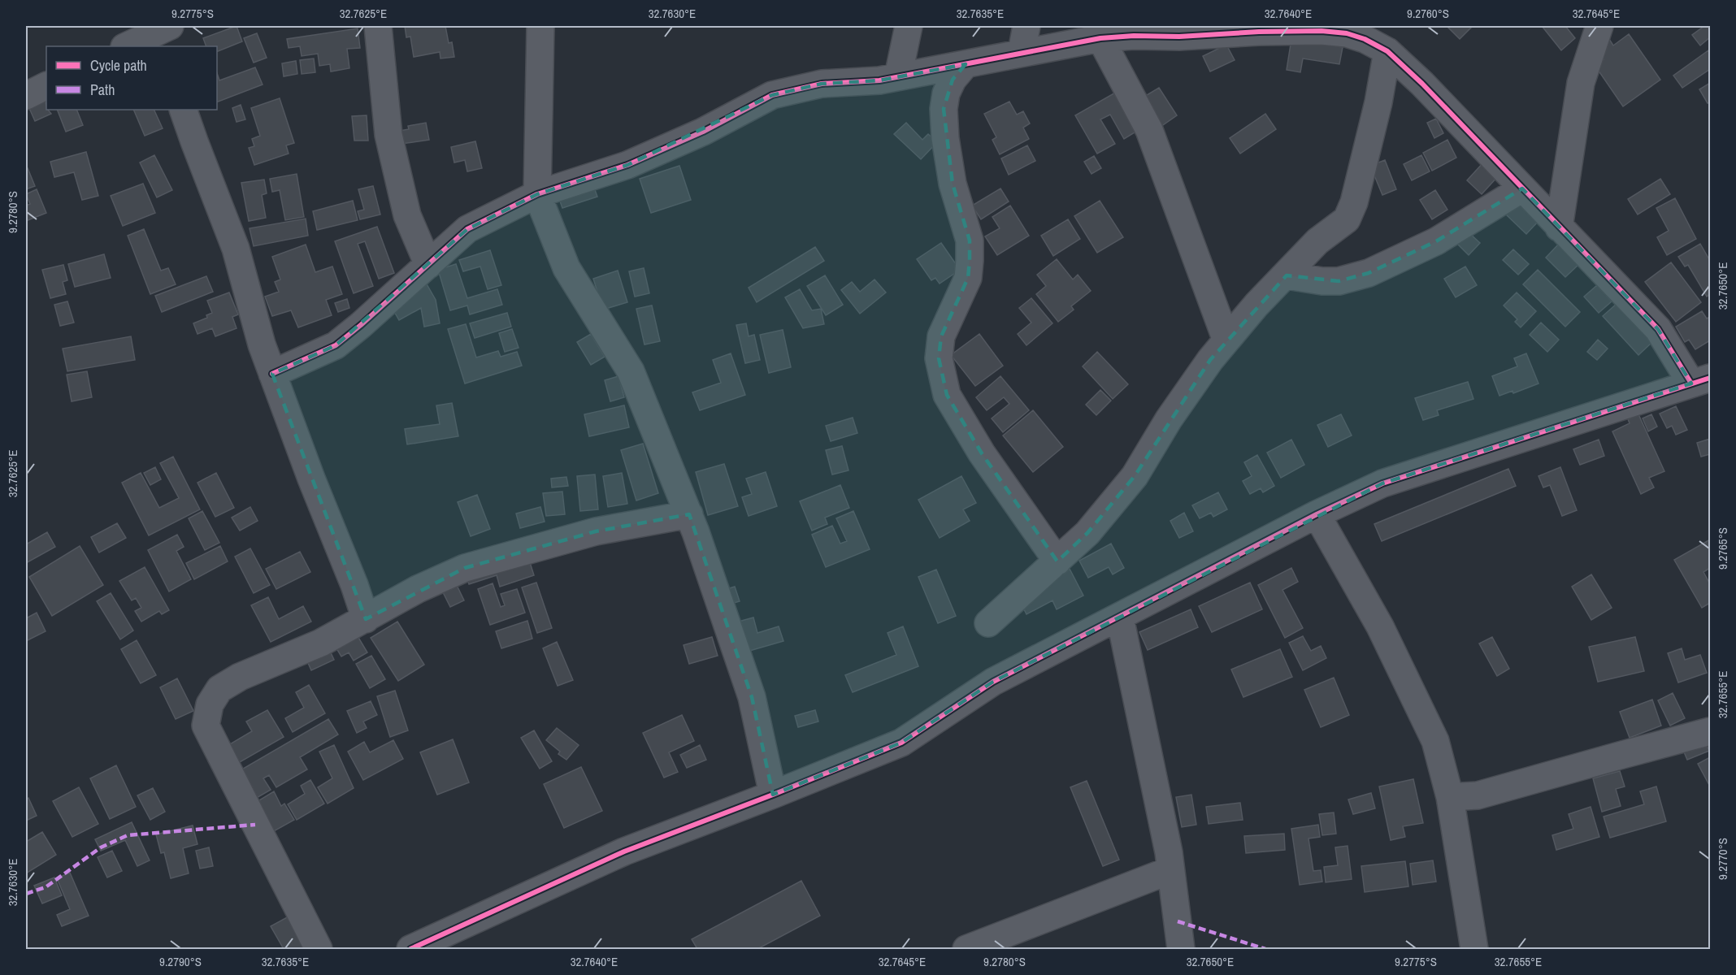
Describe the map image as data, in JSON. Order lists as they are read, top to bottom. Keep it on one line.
{"legend":["Cycle path","Path"],"coordinates":["9.2775°S","32.7625°E","32.7630°E","32.7635°E","32.7640°E","9.2760°S","32.7645°E","9.2780°S","32.7650°E","9.2765°S","32.7655°E","9.2770°S","9.2790°S"]}
